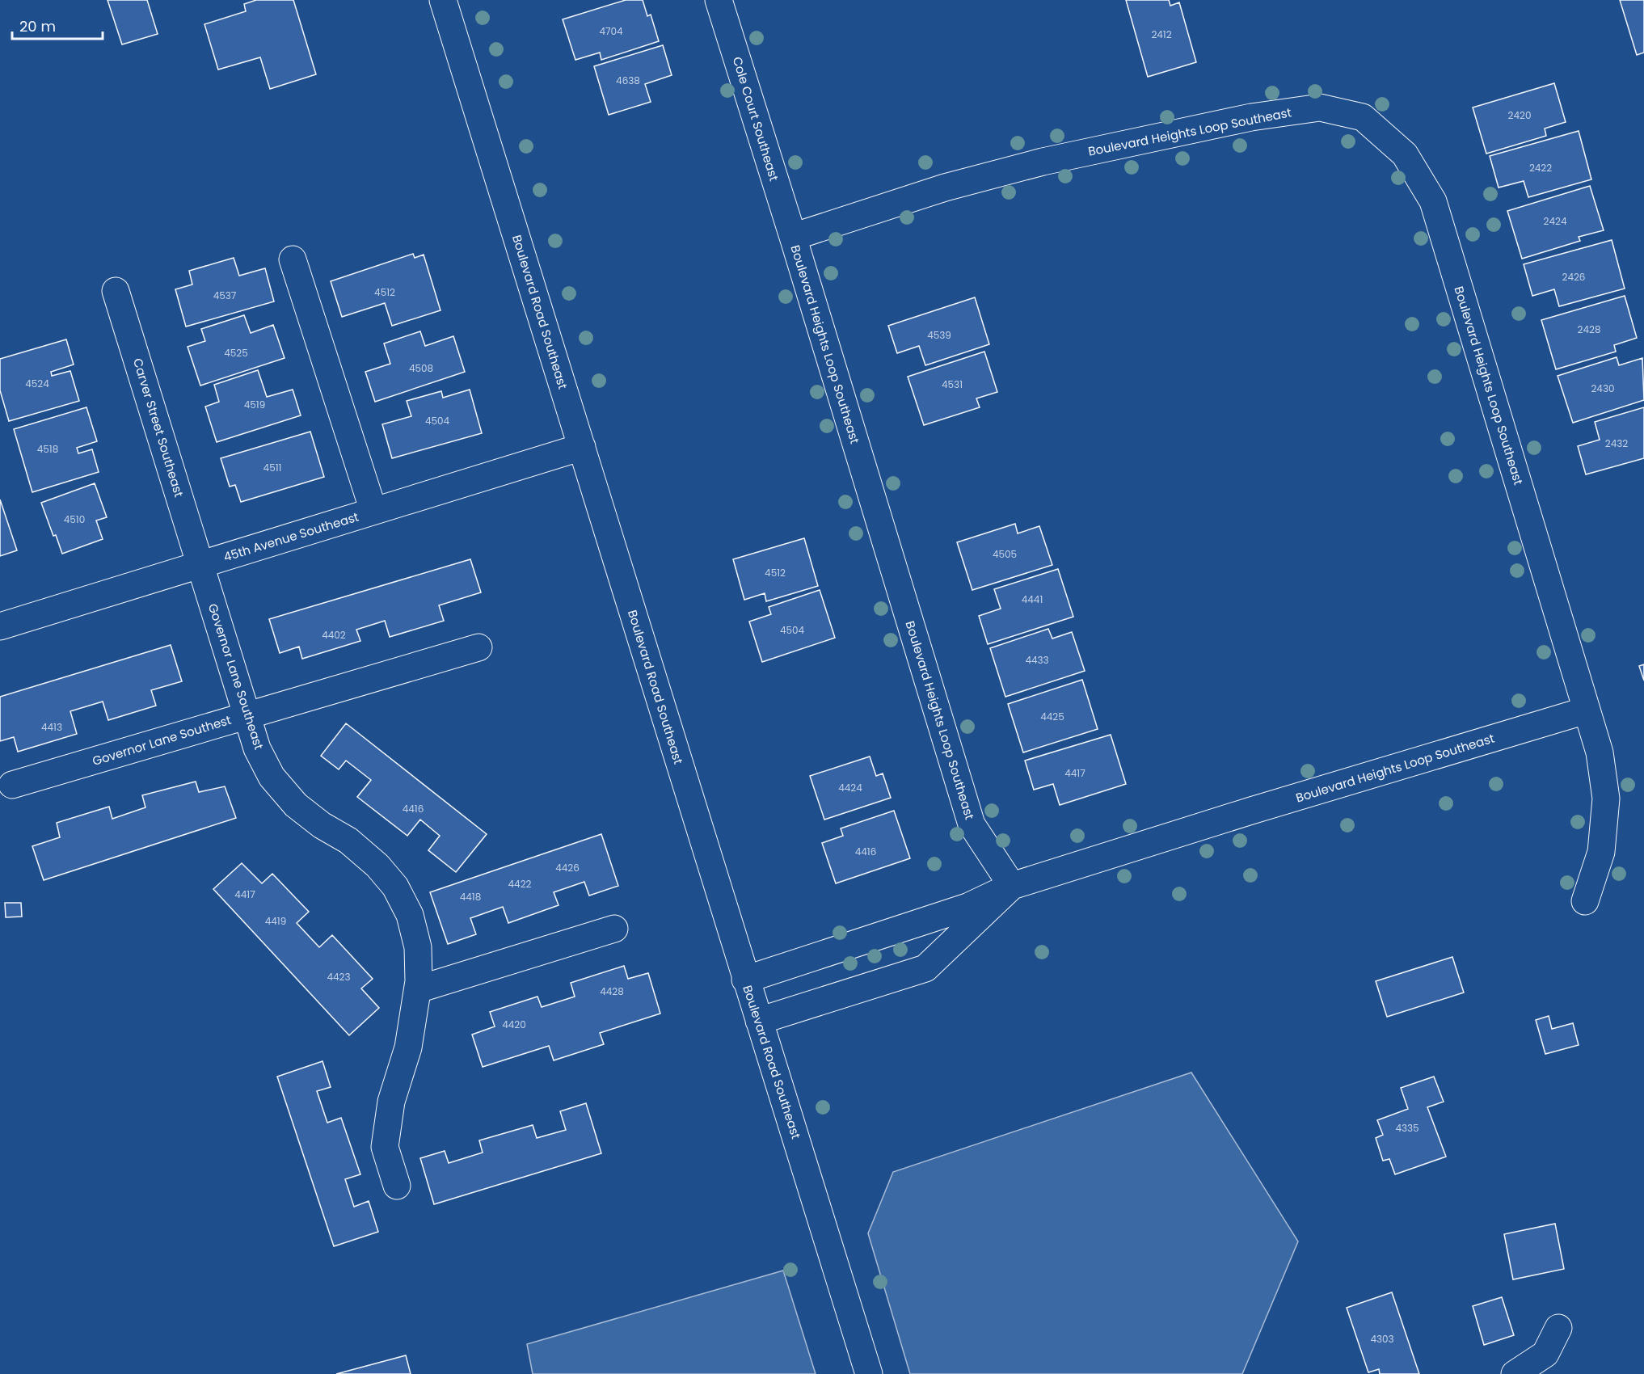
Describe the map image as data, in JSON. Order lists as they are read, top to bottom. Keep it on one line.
{"streets":{"street":["Cole Court Southeast","Boulevard Heights Loop Southeast","Boulevard Road Southeast","Carver Street Southeast","45th Avenue Southeast","Governor Lane Southeast","Governor Lane Southest"]},"crossings":[["Cole Court Southeast","Boulevard Heights Loop Southeast"],["Boulevard Heights Loop Southeast","Boulevard Road Southeast"],["Boulevard Road Southeast","45th Avenue Southeast"],["Carver Street Southeast","45th Avenue Southeast"],["Carver Street Southeast","Governor Lane Southeast"],["45th Avenue Southeast","Governor Lane Southeast"],["Governor Lane Southeast","Governor Lane Southest"]],"house_numbers":["4704","2412","4638","2420","2422","2424","2426","4512","4537","2428","4539","4525","4508","4524","4531","2430","4519","4504","2432","4518","4511","4510","4505","4512","4441","4504","4402","4433","4425","4413","4417","4424","4416","4416","4426","4422","4417","4418","4419","4423","4428","4420","4335","4303"],"scale_bar":"20 m"}
